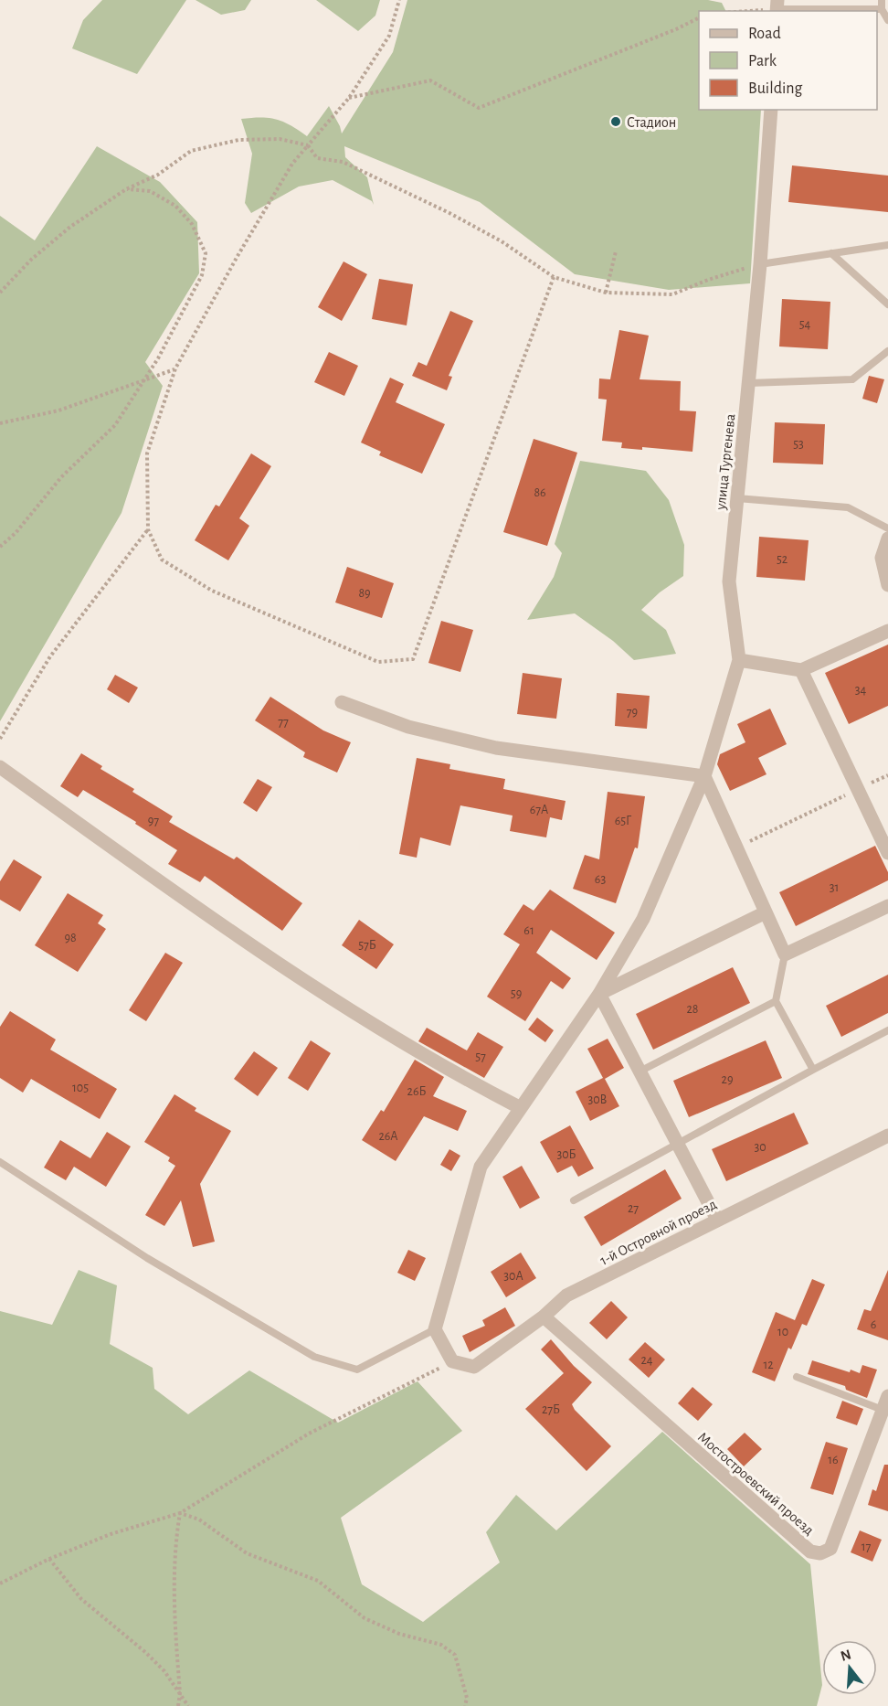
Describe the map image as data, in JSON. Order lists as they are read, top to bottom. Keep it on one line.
{"streets":{"street":["улица Тургенева","1-й Островной проезд","Мостостроевский проезд"]},"crossings":[["1-й Островной проезд","Мостостроевский проезд"]],"places":["Стадион"],"house_numbers":["54","53","86","52","89","34","79","77","67А","97","65Г","63","31","61","98","57Б","59","28","57","29","105","26Б","30В","26А","30","30Б","27","30А","6","10","24","12","27Б","16","17"],"legend":["Road","Park","Building"],"north":"top"}
